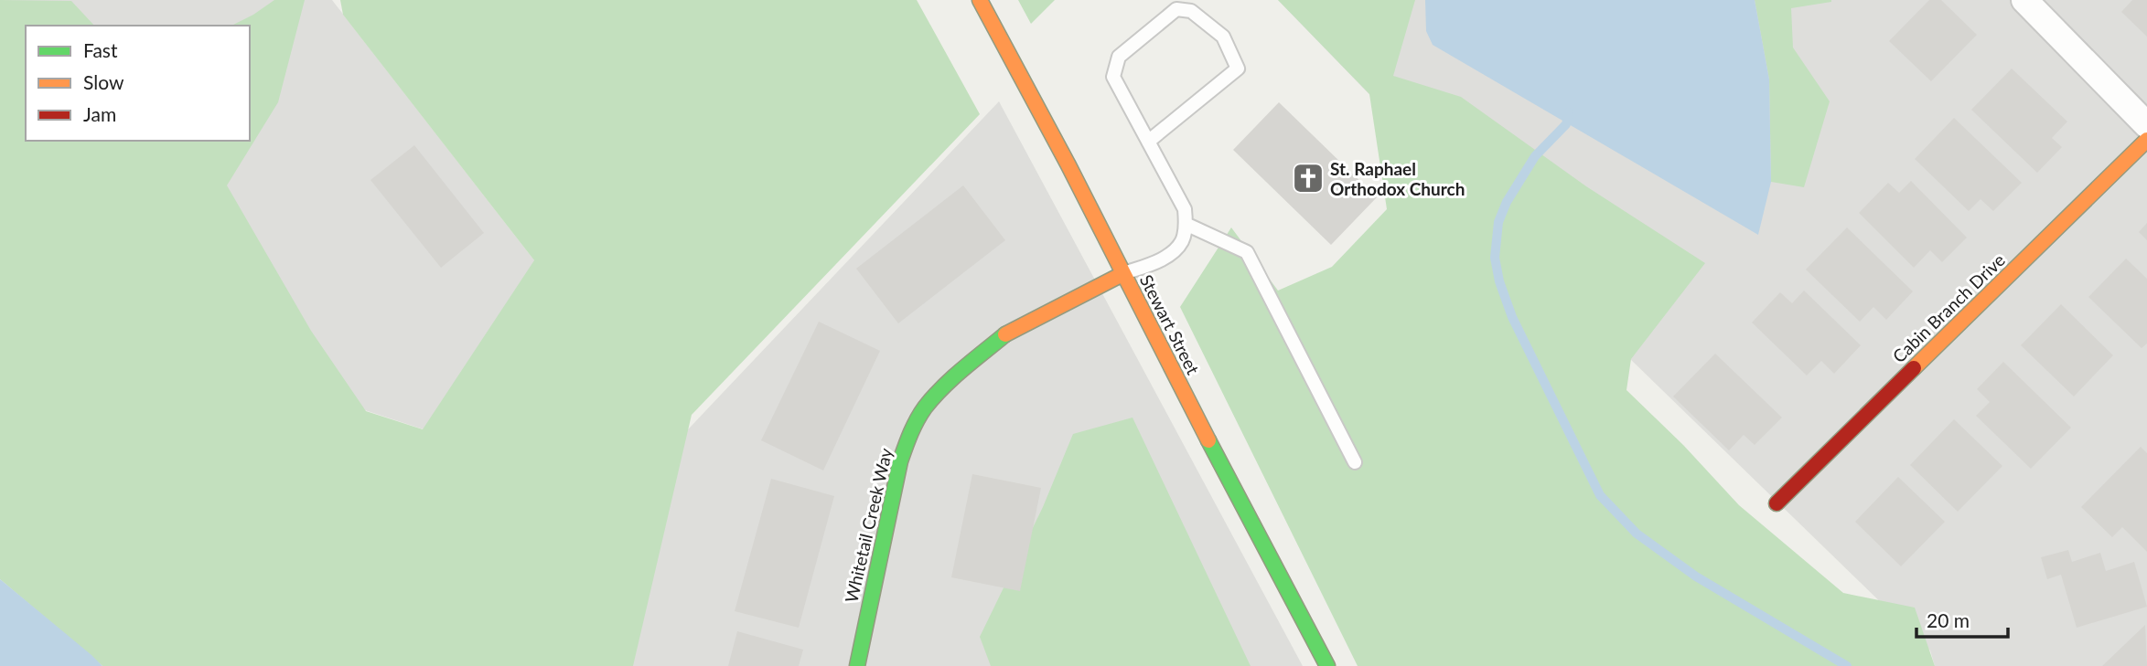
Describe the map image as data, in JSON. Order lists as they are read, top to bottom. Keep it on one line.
{"streets":{"street":["Cabin Branch Drive","Stewart Street","Whitetail Creek Way"]},"crossings":[["Stewart Street","Whitetail Creek Way"]],"places":{"church":["St. Raphael Orthodox Church"]},"legend":["Fast","Slow","Jam"],"scale_bar":"20 m"}
